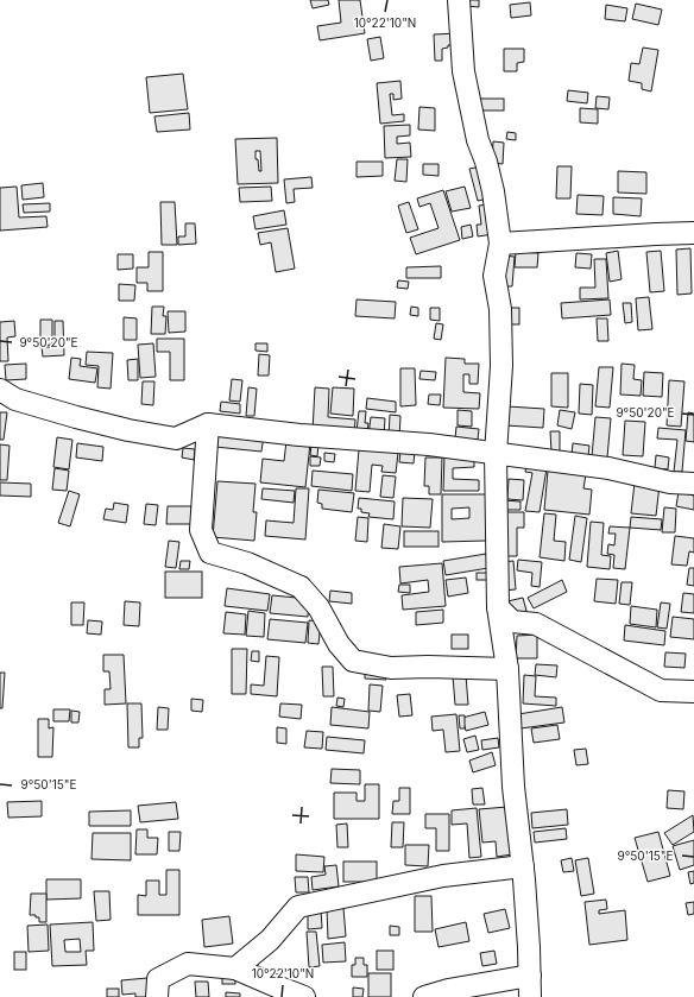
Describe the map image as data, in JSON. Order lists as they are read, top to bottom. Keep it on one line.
{"coordinates":["10°22'10\"N","9°50'20\"E","9°50'15\"E"]}
